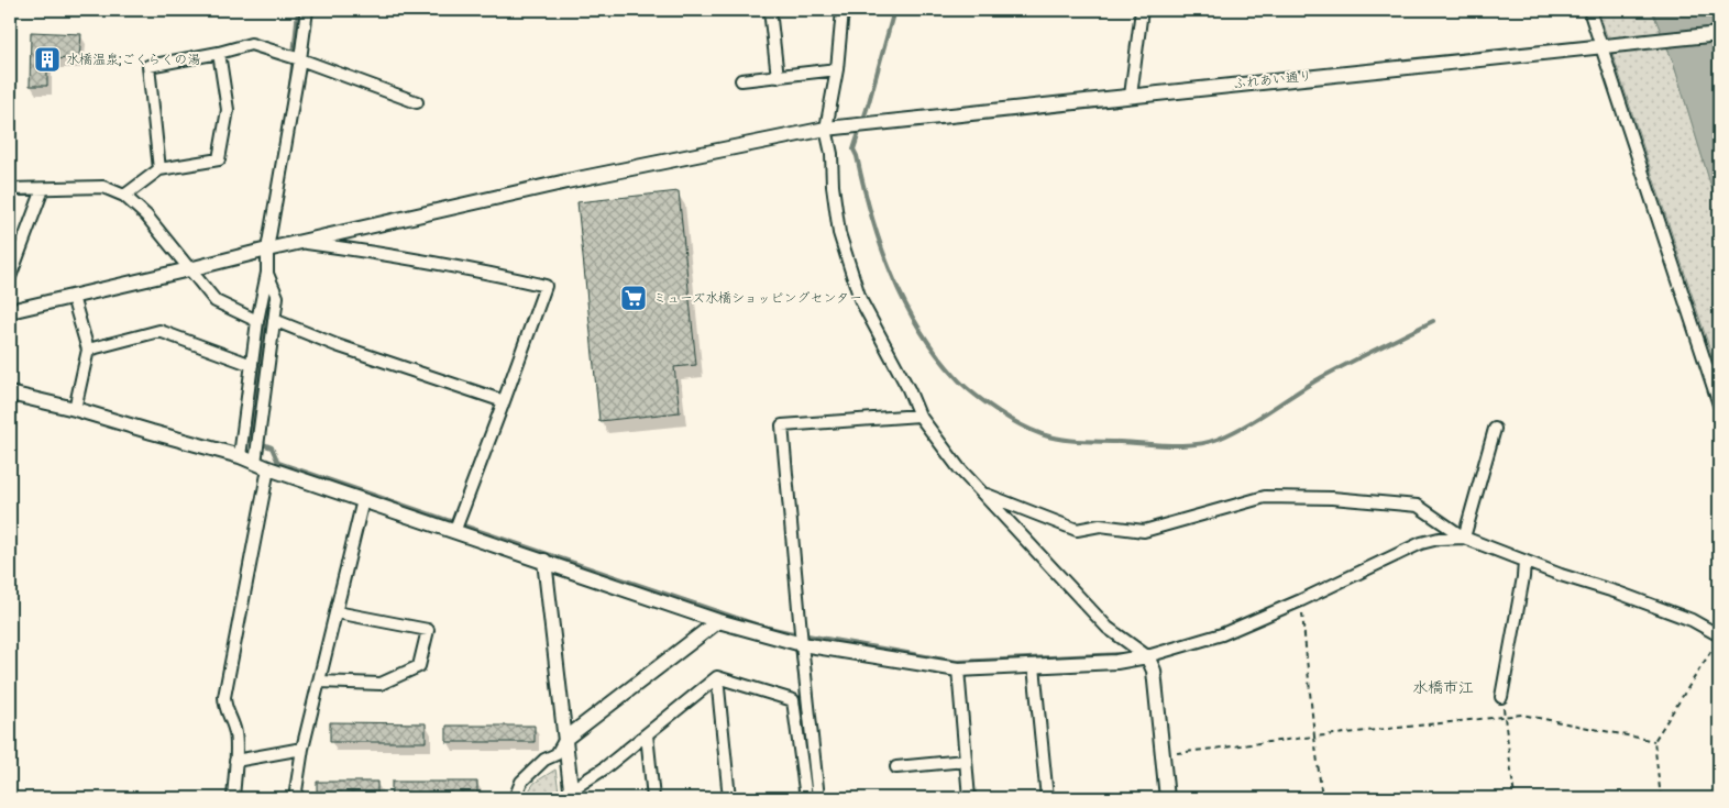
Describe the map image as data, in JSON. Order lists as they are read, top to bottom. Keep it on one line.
{"streets":{"street":["ふれあい通り"]},"districts":["水橋市江"],"places":{"building":["水橋温泉;ごくらくの湯"],"supermarket":["ミューズ水橋ショッピングセンター"]}}
